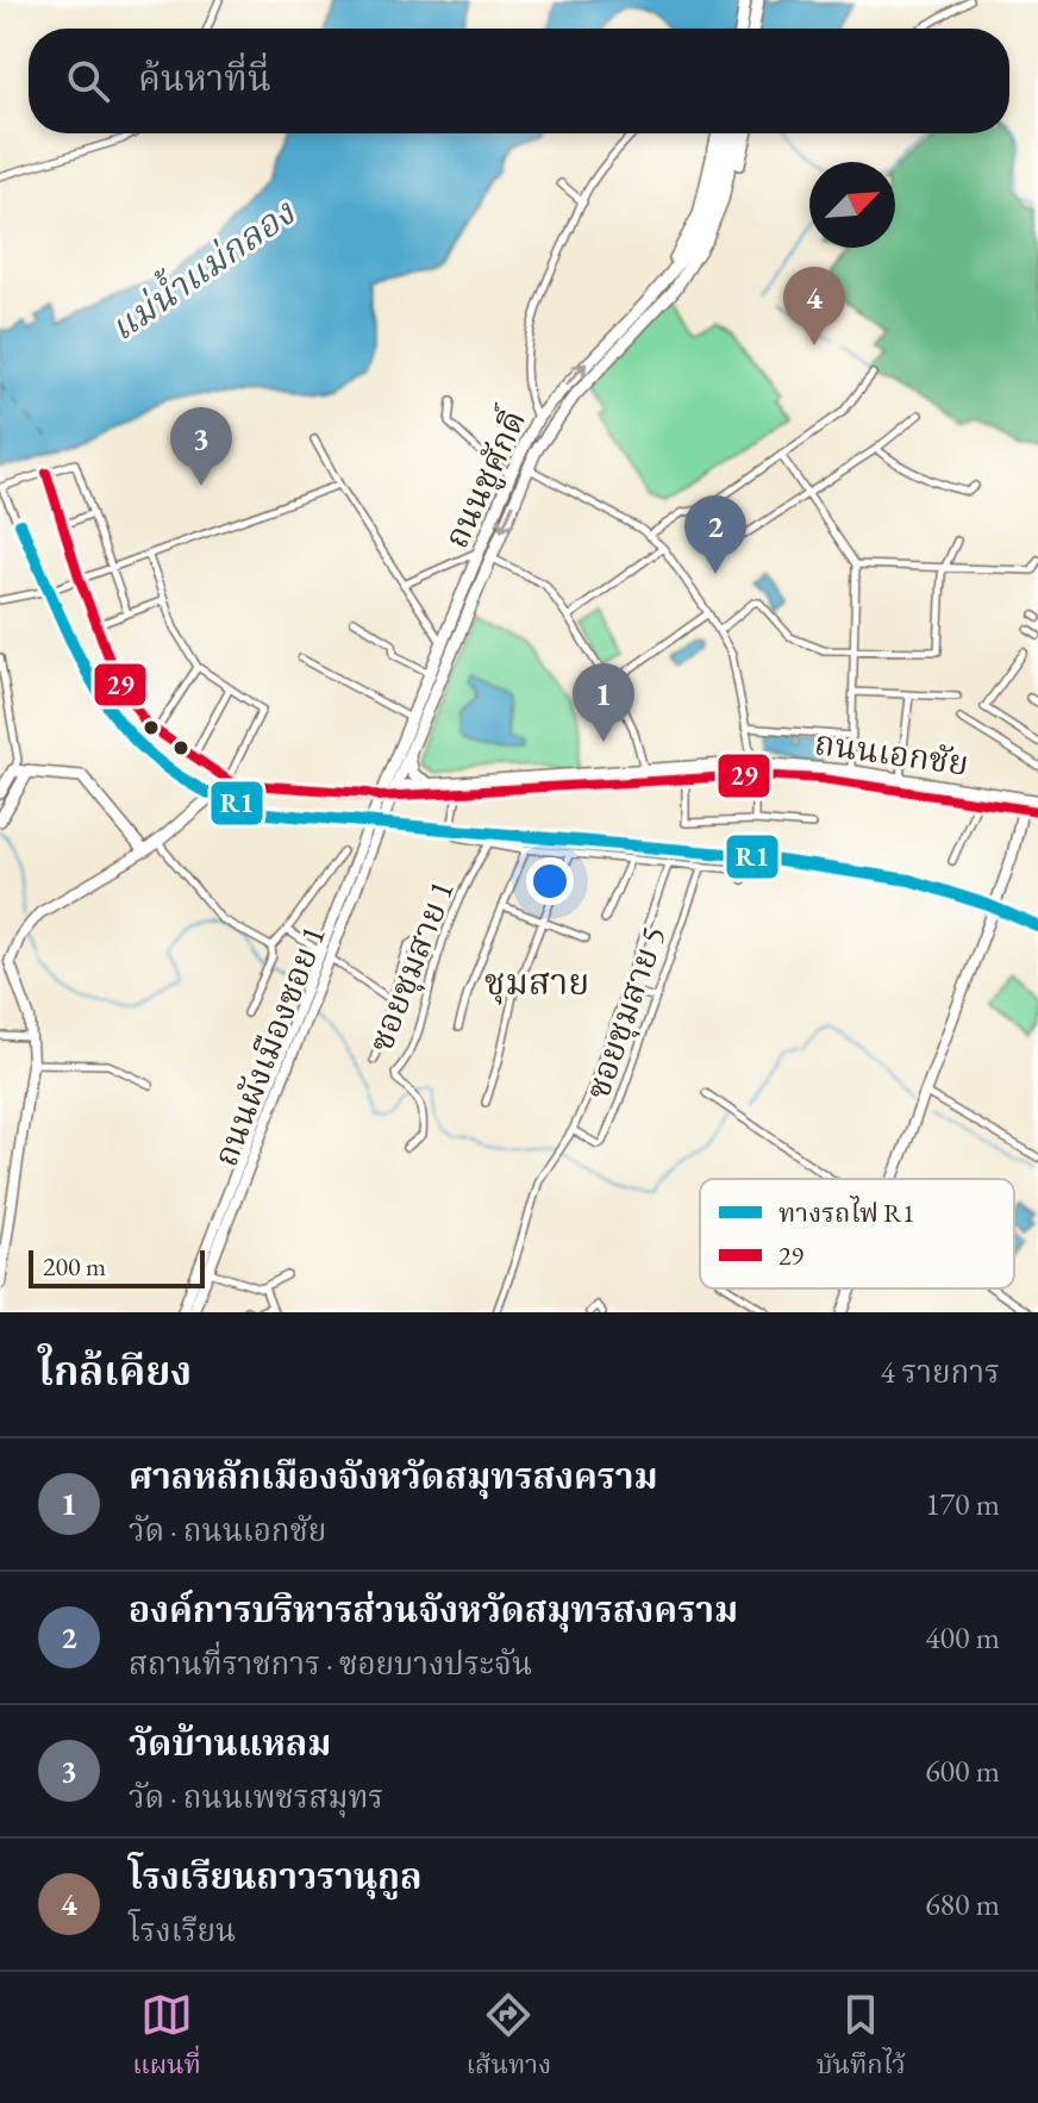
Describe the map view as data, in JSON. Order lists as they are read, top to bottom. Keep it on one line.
{"streets":{"main road":["ถนนชูศักดิ์","ถนนเอกชัย","ถนนผังเมืองซอย 1"],"street":["ซอยชุมสาย 1","ซอยชุมสาย 5"]},"crossings":[["ถนนชูศักดิ์","ถนนเอกชัย"],["ถนนชูศักดิ์","ถนนผังเมืองซอย 1"],["ถนนเอกชัย","ถนนผังเมืองซอย 1"]],"districts":["ชุมสาย"],"water":["แม่น้ำแม่กลอง"],"lines":["transit line 29","rail line R1"],"legend":["ทางรถไฟ R1","29"],"scale_bar":"200 m","north":"top right","page":{"search":"ค้นหาที่นี่","pins":["4","3","2","1"],"scale":"200 m","heading":["ใกล้เคียง","4 รายการ"],"list":[{"mark":"1","name":"ศาลหลักเมืองจังหวัดสมุทรสงคราม","note":"วัด · ถนนเอกชัย","value":"170 m"},{"mark":"2","name":"องค์การบริหารส่วนจังหวัดสมุทรสงคราม","note":"สถานที่ราชการ · ซอยบางประจัน","value":"400 m"},{"mark":"3","name":"วัดบ้านแหลม","note":"วัด · ถนนเพชรสมุทร","value":"600 m"},{"mark":"4","name":"โรงเรียนถาวรานุกูล","note":"โรงเรียน","value":"680 m"}],"nav":["แผนที่","เส้นทาง","บันทึกไว้"]}}
